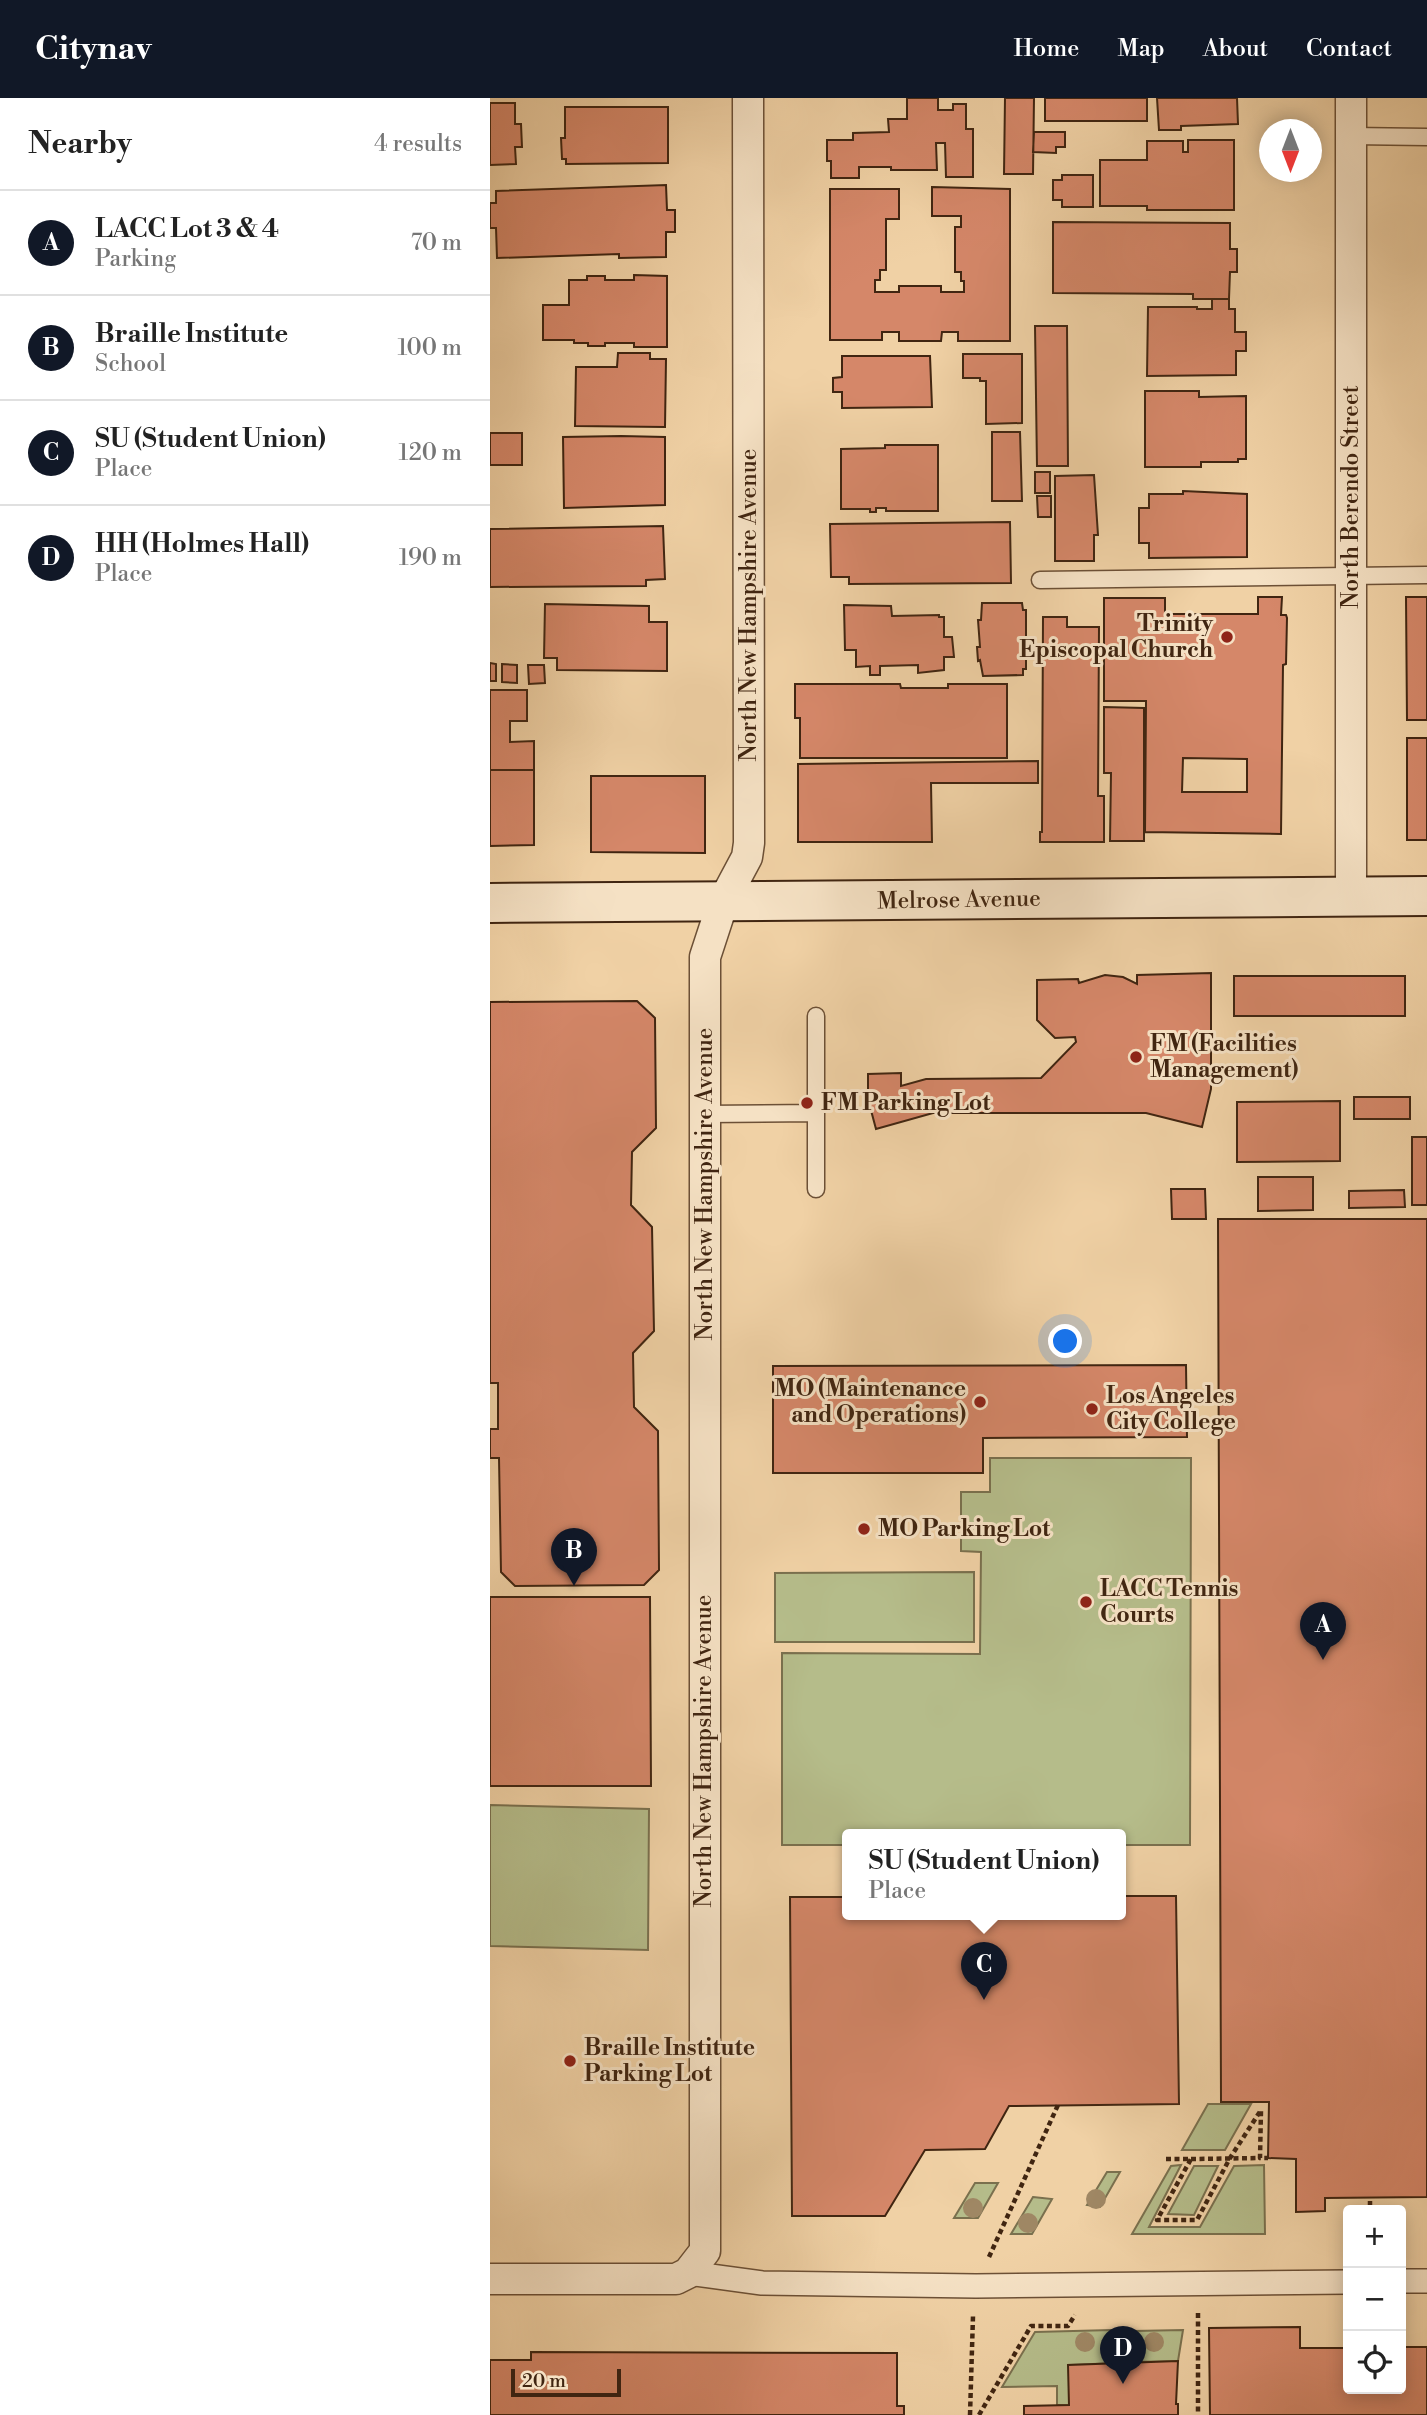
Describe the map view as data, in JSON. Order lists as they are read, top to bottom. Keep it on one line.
{"streets":{"main road":["Melrose Avenue"],"street":["North Berendo Street","North New Hampshire Avenue"]},"crossings":[["North Berendo Street","Melrose Avenue"],["North New Hampshire Avenue","Melrose Avenue"]],"places":["Trinity Episcopal Church","FM (Facilities Management)","FM Parking Lot","MO (Maintenance and Operations)","Los Angeles City College","MO Parking Lot","LACC Tennis Courts","Braille Institute Parking Lot"],"scale_bar":"20 m","north":"bottom","page":{"header":"Citynav","nav":["Home","Map","About","Contact"],"heading":["Nearby","4 results"],"list":[{"mark":"A","name":"LACC Lot 3 & 4","note":"Parking","value":"70 m"},{"mark":"B","name":"Braille Institute","note":"School","value":"100 m"},{"mark":"C","name":"SU (Student Union)","note":"Place","value":"120 m"},{"mark":"D","name":"HH (Holmes Hall)","note":"Place","value":"190 m"}],"pins":["B","A","C","D"],"popup":["SU (Student Union)","Place"],"map_buttons":["+","−"],"scale":"20 m"}}
